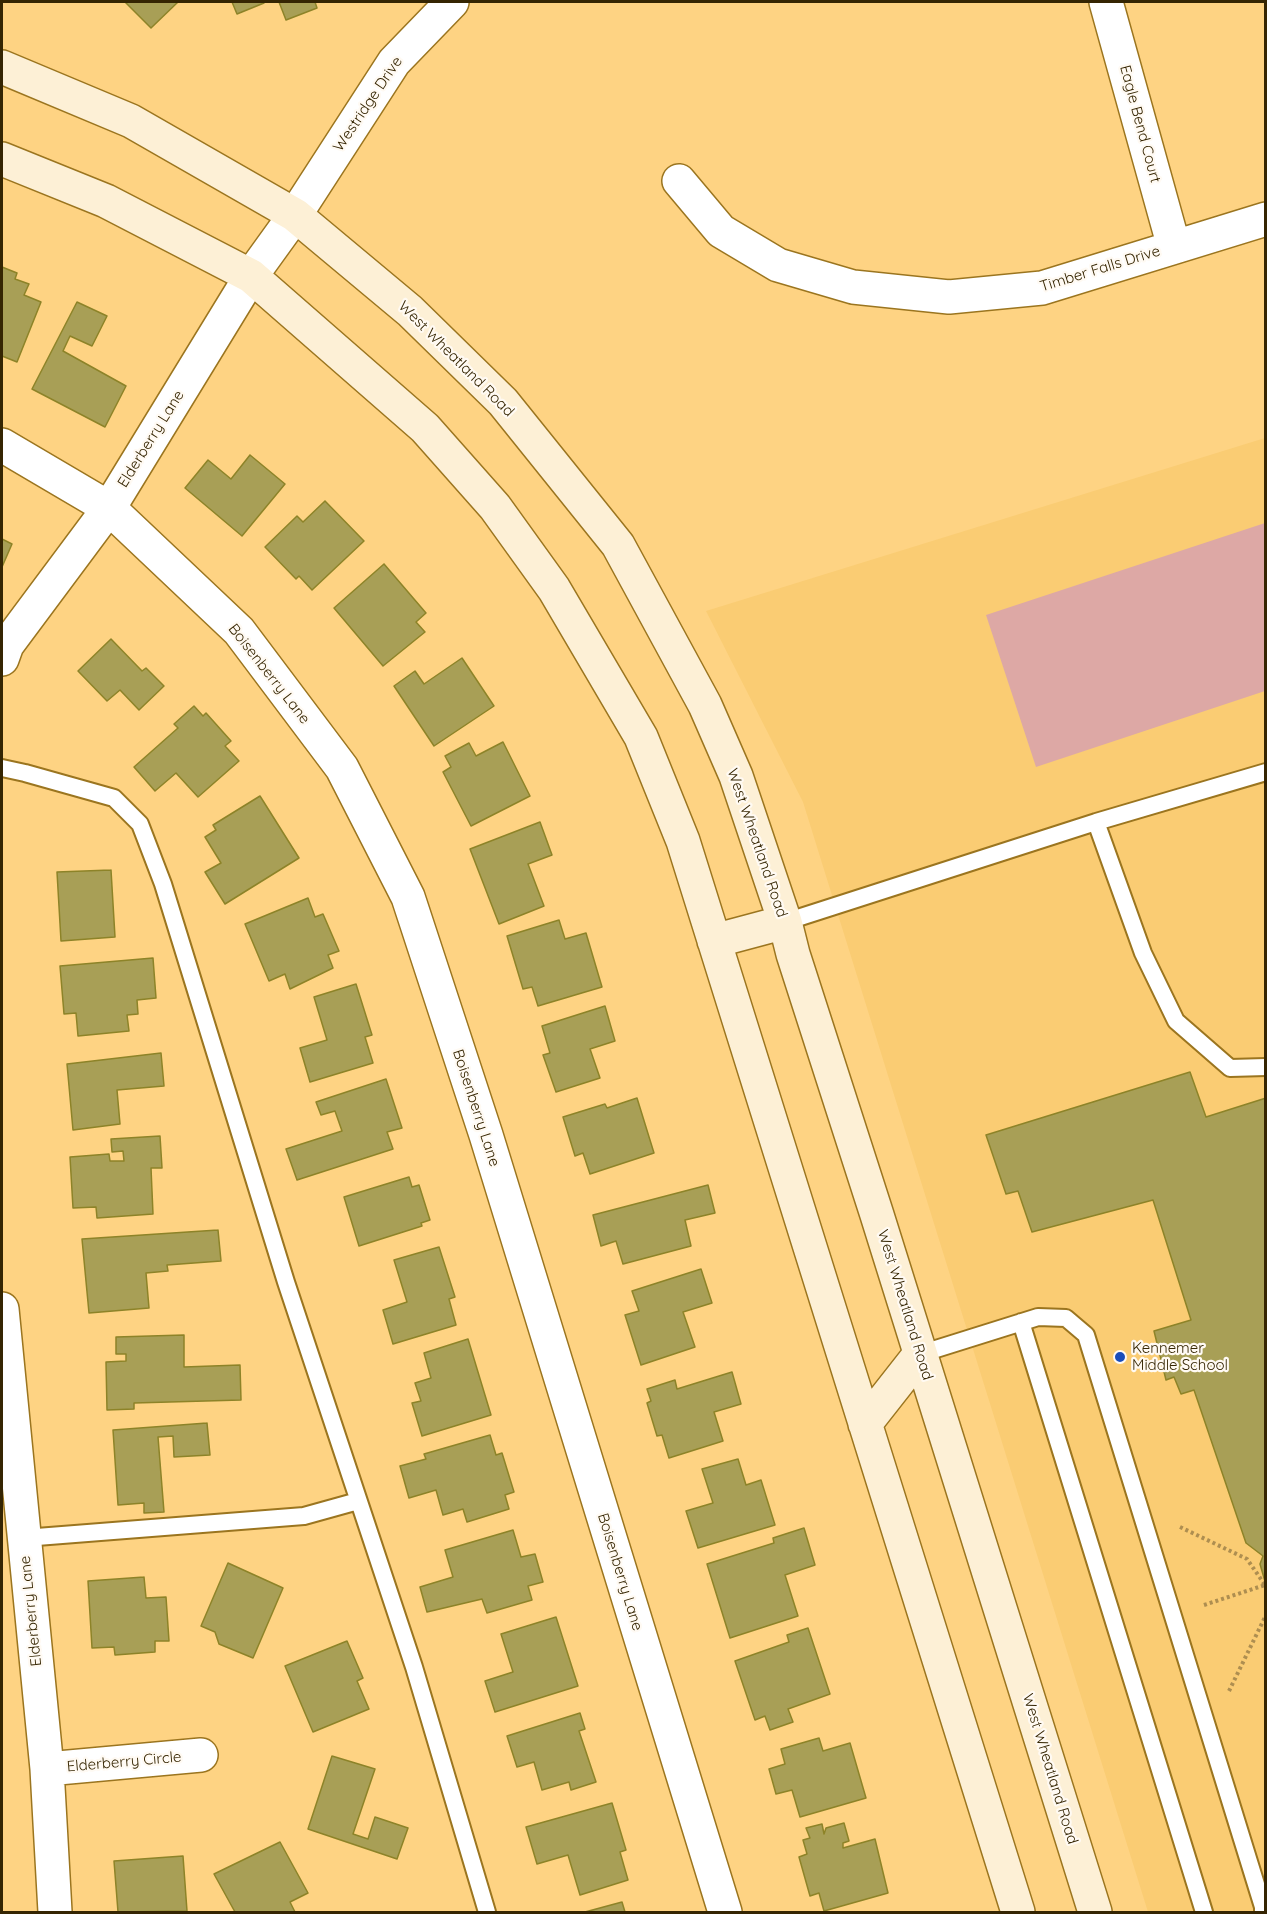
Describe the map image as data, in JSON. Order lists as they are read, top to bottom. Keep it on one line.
{"streets":{"main road":["West Wheatland Road"],"street":["Westridge Drive","Eagle Bend Court","Timber Falls Drive","Elderberry Lane","Boisenberry Lane","Elderberry Circle"]},"crossings":[["Westridge Drive","West Wheatland Road"],["Westridge Drive","Elderberry Lane"],["Eagle Bend Court","Timber Falls Drive"],["West Wheatland Road","Elderberry Lane"],["Elderberry Lane","Boisenberry Lane"],["Elderberry Lane","Elderberry Circle"]],"places":["Kennemer Middle School"]}
